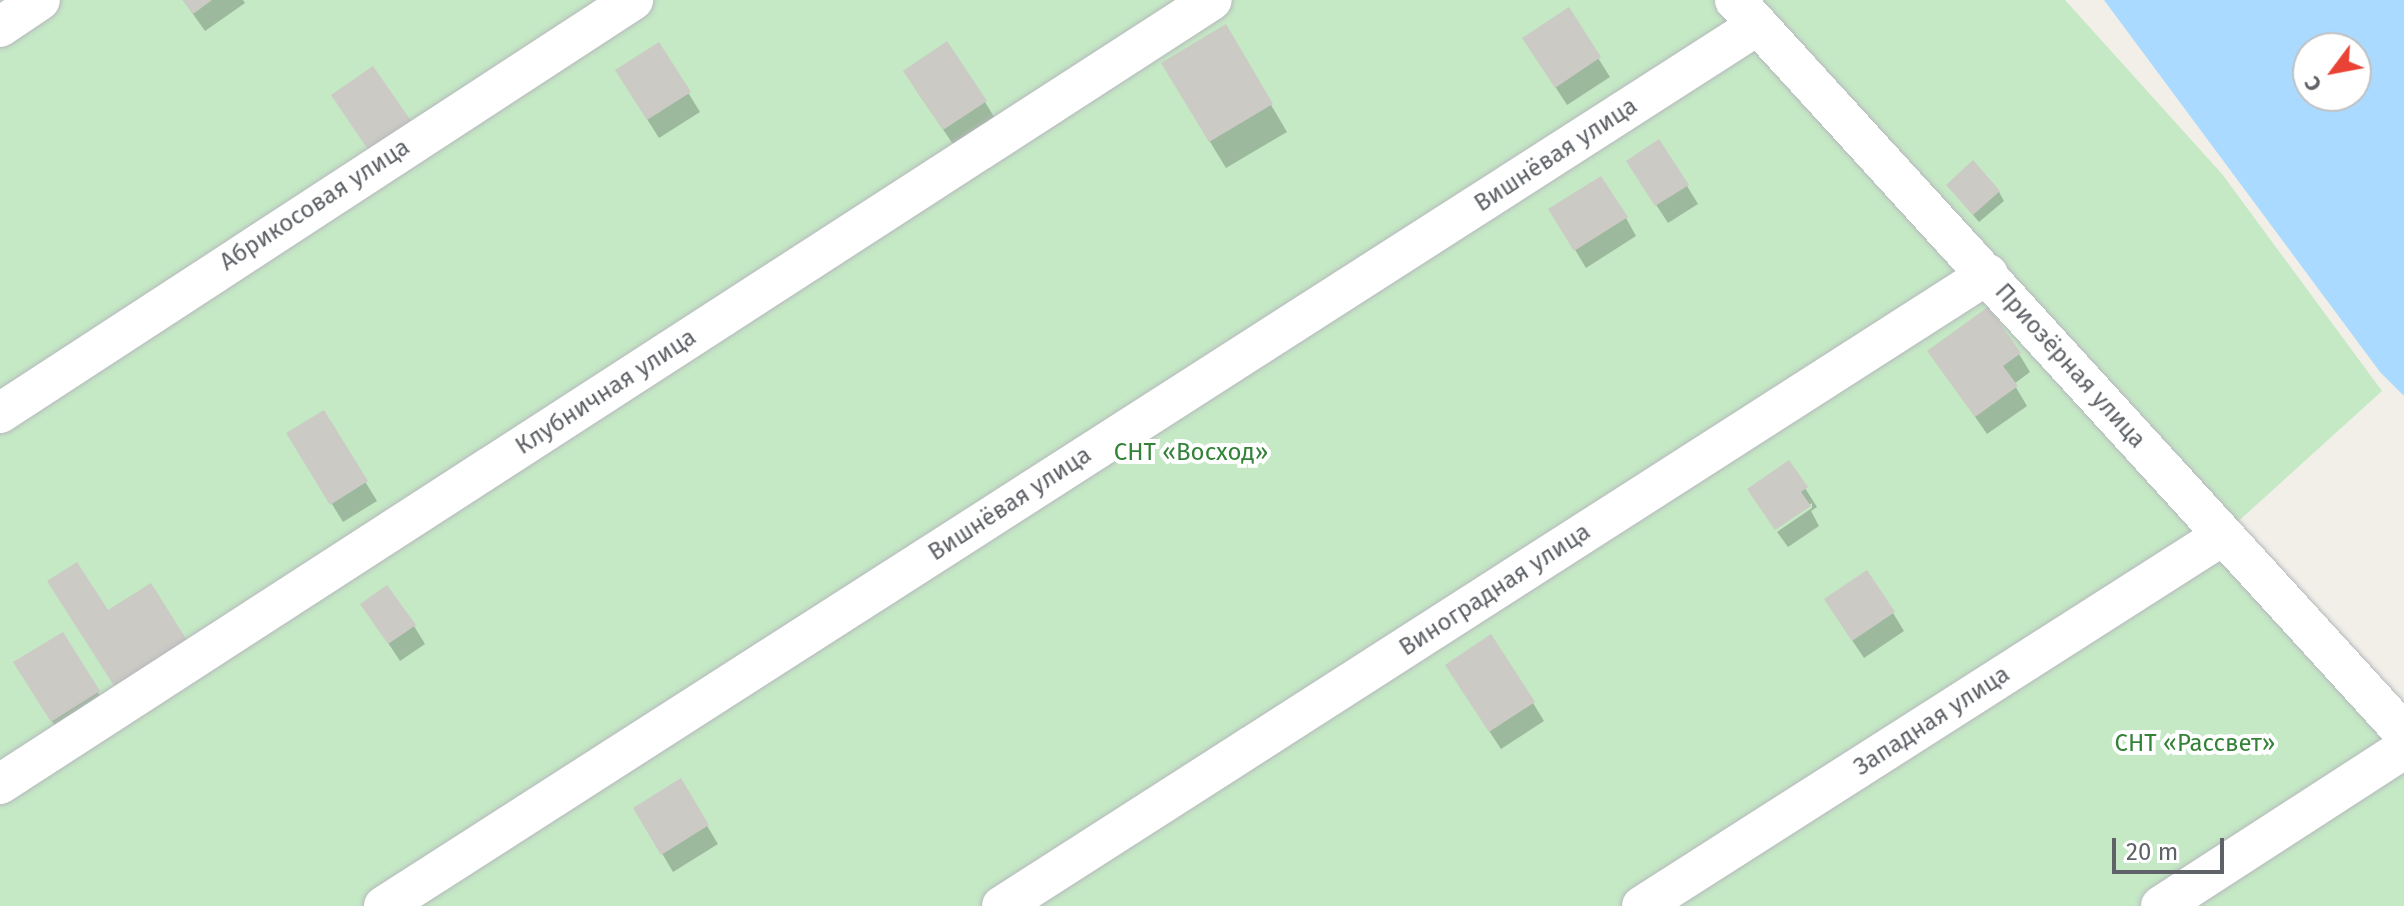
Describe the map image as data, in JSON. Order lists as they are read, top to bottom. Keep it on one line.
{"streets":{"street":["Вишнёвая улица","Абрикосовая улица","Приозёрная улица","Клубничная улица","Виноградная улица","Западная улица"]},"crossings":[["Вишнёвая улица","Приозёрная улица"],["Приозёрная улица","Виноградная улица"],["Приозёрная улица","Западная улица"]],"parks":["СНТ «Восход»","СНТ «Рассвет»"],"scale_bar":"20 m","north":"bottom left"}
